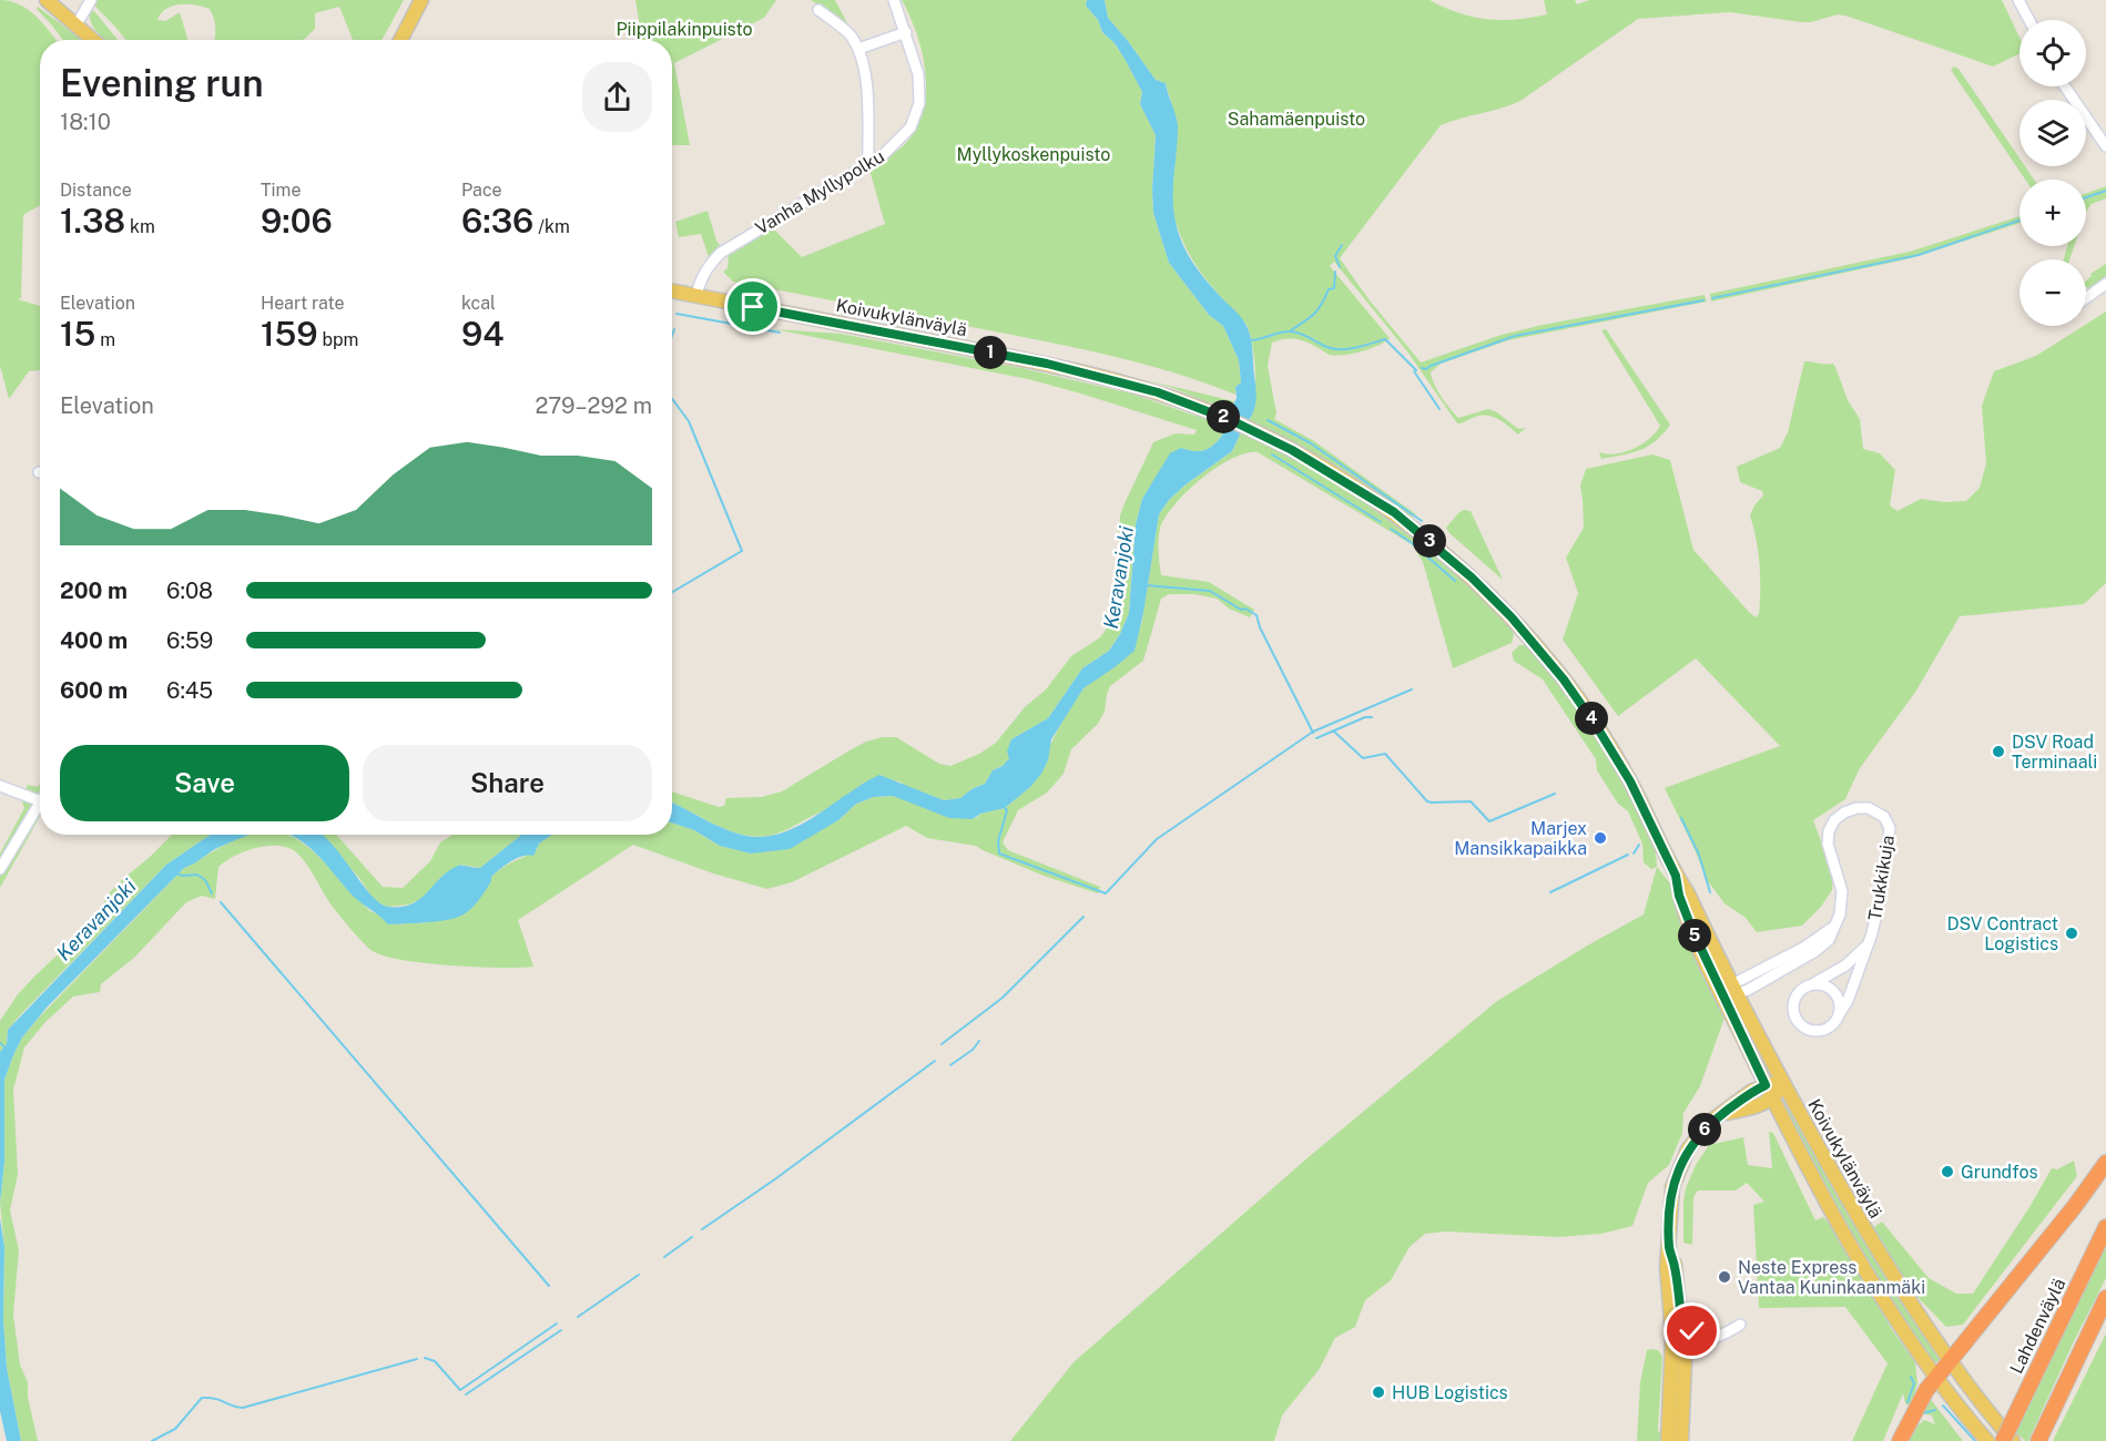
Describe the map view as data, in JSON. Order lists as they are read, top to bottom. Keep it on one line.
{"streets":{"highway":["Lahdenväylä"],"main road":["Koivukylänväylä"],"street":["Vanha Myllypolku","Trukkikuja"]},"crossings":[["Vanha Myllypolku","Koivukylänväylä"],["Koivukylänväylä","Trukkikuja"]],"water":["Keravanjoki"],"parks":["Piippilakinpuisto","Sahamäenpuisto","Myllykoskenpuisto"],"places":["DSV Road Terminaali","Marjex Mansikkapaikka","DSV Contract Logistics","Grundfos","Neste Express Vantaa Kuninkaanmäki","HUB Logistics"],"page":{"map_buttons":["+","−"],"heading":["Evening run","18:10"],"stats":[["Distance","1.38 km"],["Time","9:06"],["Pace","6:36 /km"],["Elevation","15 m"],["Heart rate","159 bpm"],["kcal","94"]],"pins":["1","2","3","4","5","6"],"chart":["Elevation","279–292 m"],"list":[{"name":"200 m","note":"6:08"},{"name":"400 m","note":"6:59"},{"name":"600 m","note":"6:45"}],"buttons":["Save","Share"]}}
